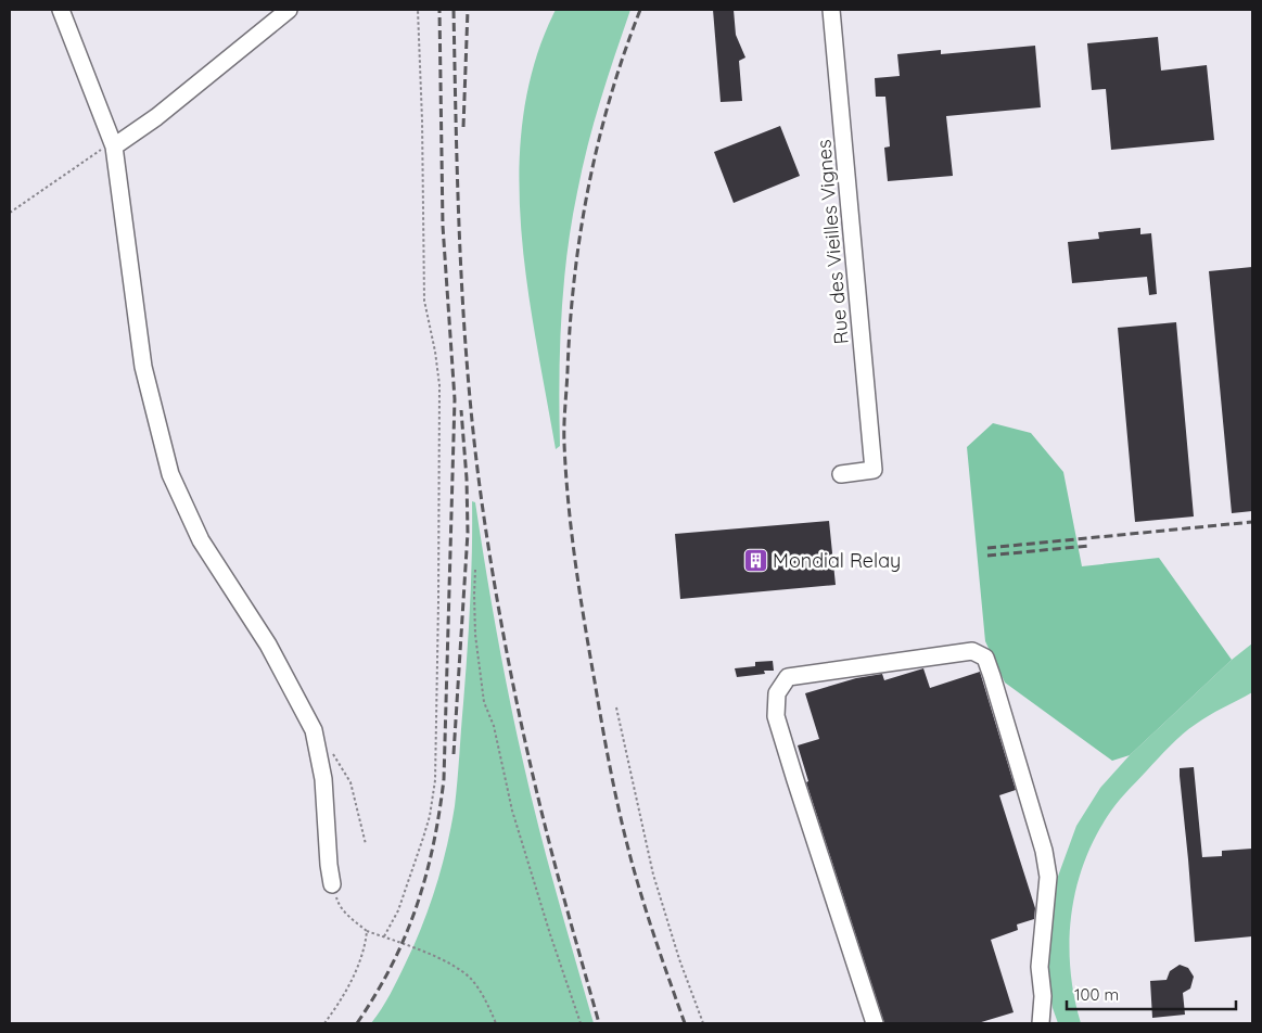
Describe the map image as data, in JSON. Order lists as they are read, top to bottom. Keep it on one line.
{"streets":{"street":["Rue des Vieilles Vignes"]},"places":{"building":["Mondial Relay"]},"scale_bar":"100 m"}
